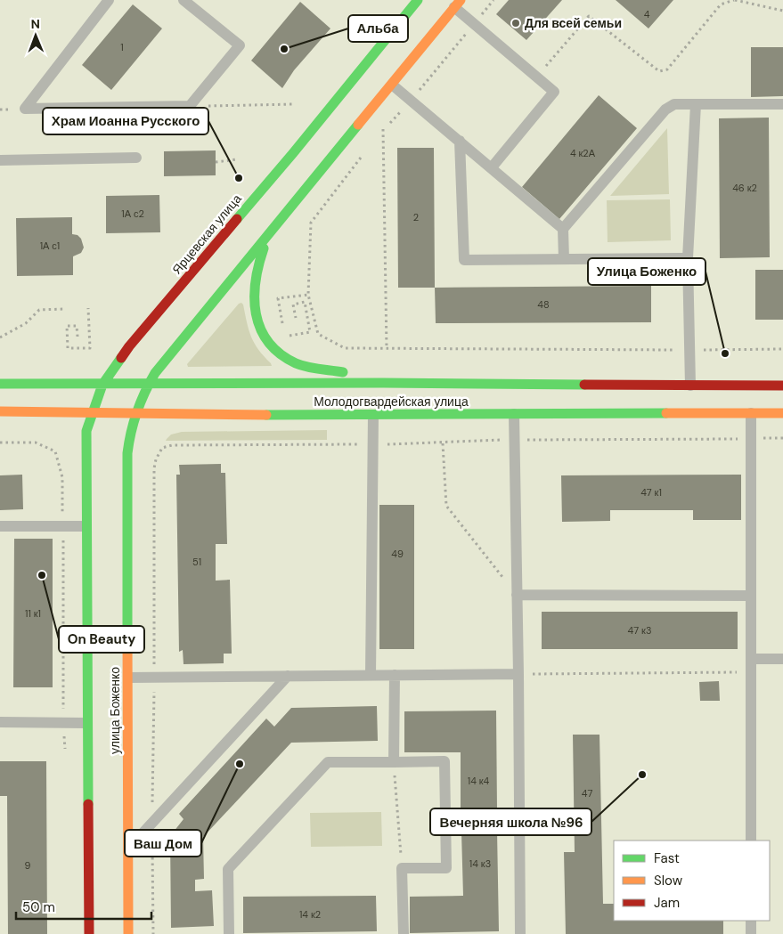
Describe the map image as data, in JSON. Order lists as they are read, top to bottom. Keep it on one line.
{"streets":{"main road":["Ярцевская улица","Молодогвардейская улица","улица Боженко"]},"crossings":[["Ярцевская улица","Молодогвардейская улица"],["Молодогвардейская улица","улица Боженко"]],"places":["Для всей семьи","Альба","Храм Иоанна Русского","Улица Боженко","On Beauty","Ваш Дом","Вечерняя школа №96"],"house_numbers":["4","1","4 к2А","46 к2","1А с2","2","1А с1","48","47 к1","49","51","11 к1","47 к3","14 к4","47","14 к3","9","14 к2"],"legend":["Fast","Slow","Jam"],"scale_bar":"50 m","north":"top"}
